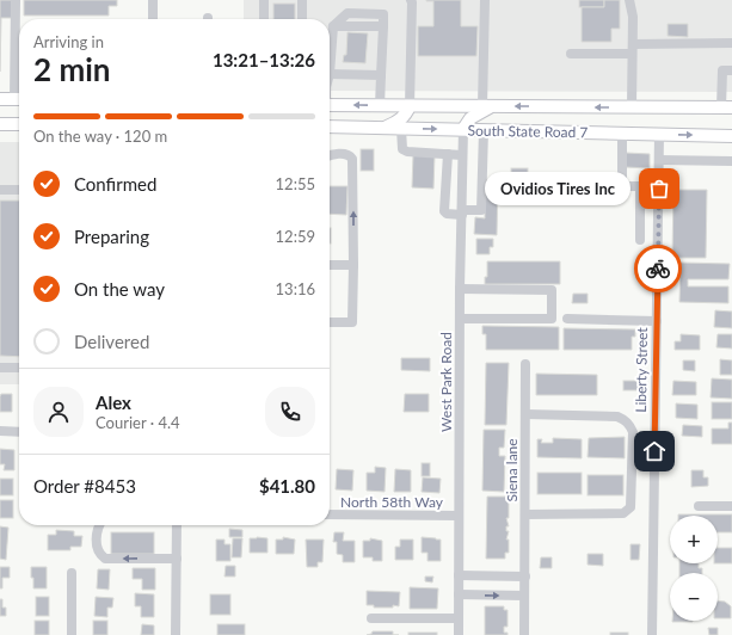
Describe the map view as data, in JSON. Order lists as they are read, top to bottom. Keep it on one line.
{"streets":{"main road":["South State Road 7"],"street":["Liberty Street","West Park Road","Siena lane","North 58th Way"]},"crossings":[["South State Road 7","Liberty Street"],["South State Road 7","West Park Road"],["West Park Road","North 58th Way"]],"places":["Ovidios Tires Inc"],"page":{"heading":["2 min","Arriving in","13:21–13:26"],"panel":["Alex","Courier · 4.4","Order #8453","$41.80"],"bar":"On the way · 120 m","list":[["Confirmed","12:55"],["Preparing","12:59"],["On the way","13:16"],"Delivered"],"bubble":"Ovidios Tires Inc","map_buttons":["+","−"]}}
